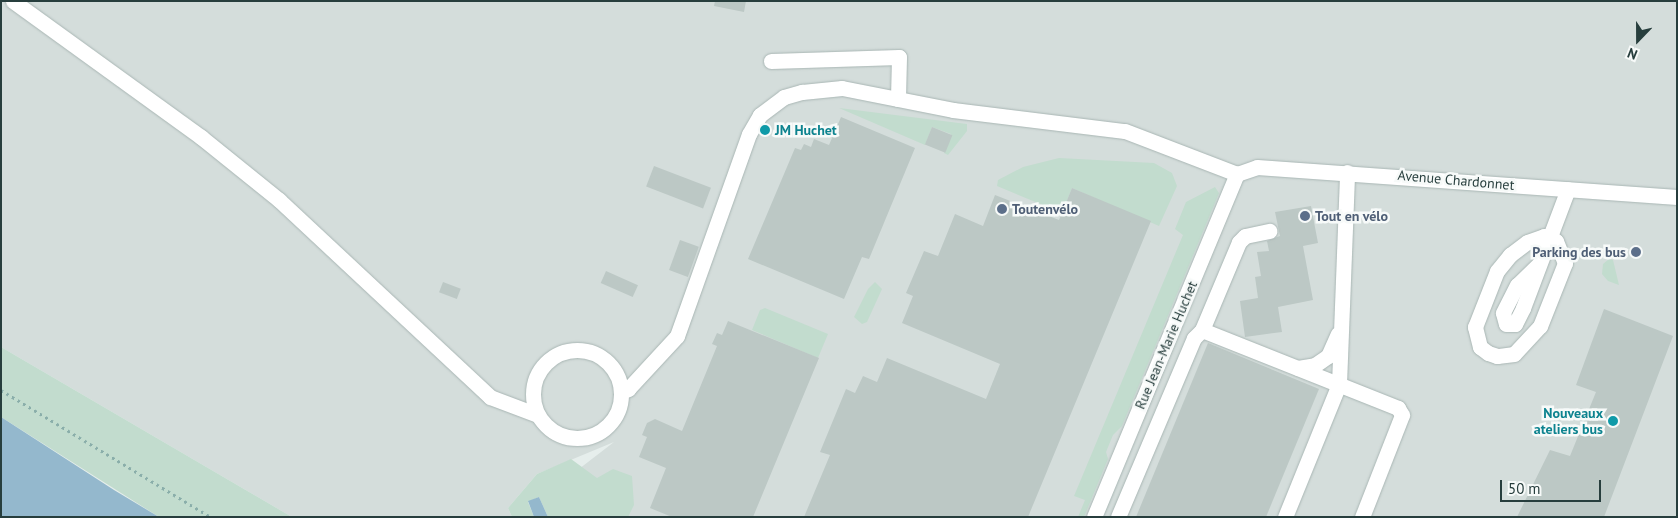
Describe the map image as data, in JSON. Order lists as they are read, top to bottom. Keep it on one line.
{"streets":{"street":["Avenue Chardonnet","Rue Jean-Marie Huchet"]},"crossings":[["Avenue Chardonnet","Rue Jean-Marie Huchet"]],"places":["JM Huchet","Toutenvélo","Tout en vélo","Parking des bus","Nouveaux ateliers bus"],"scale_bar":"50 m","north":"bottom"}
